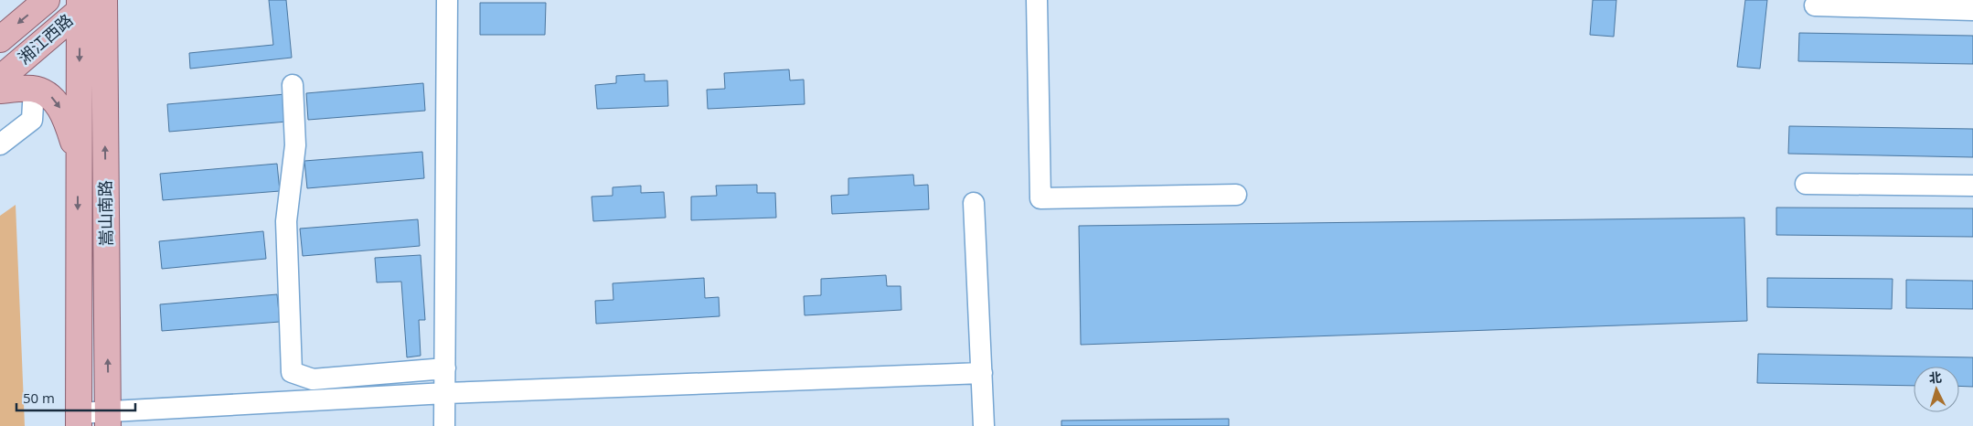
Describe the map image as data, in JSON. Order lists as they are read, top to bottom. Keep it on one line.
{"streets":{"main road":["湘江西路","嵩山南路"]},"crossings":[["湘江西路","嵩山南路"]],"scale_bar":"50 m","north":"top"}
